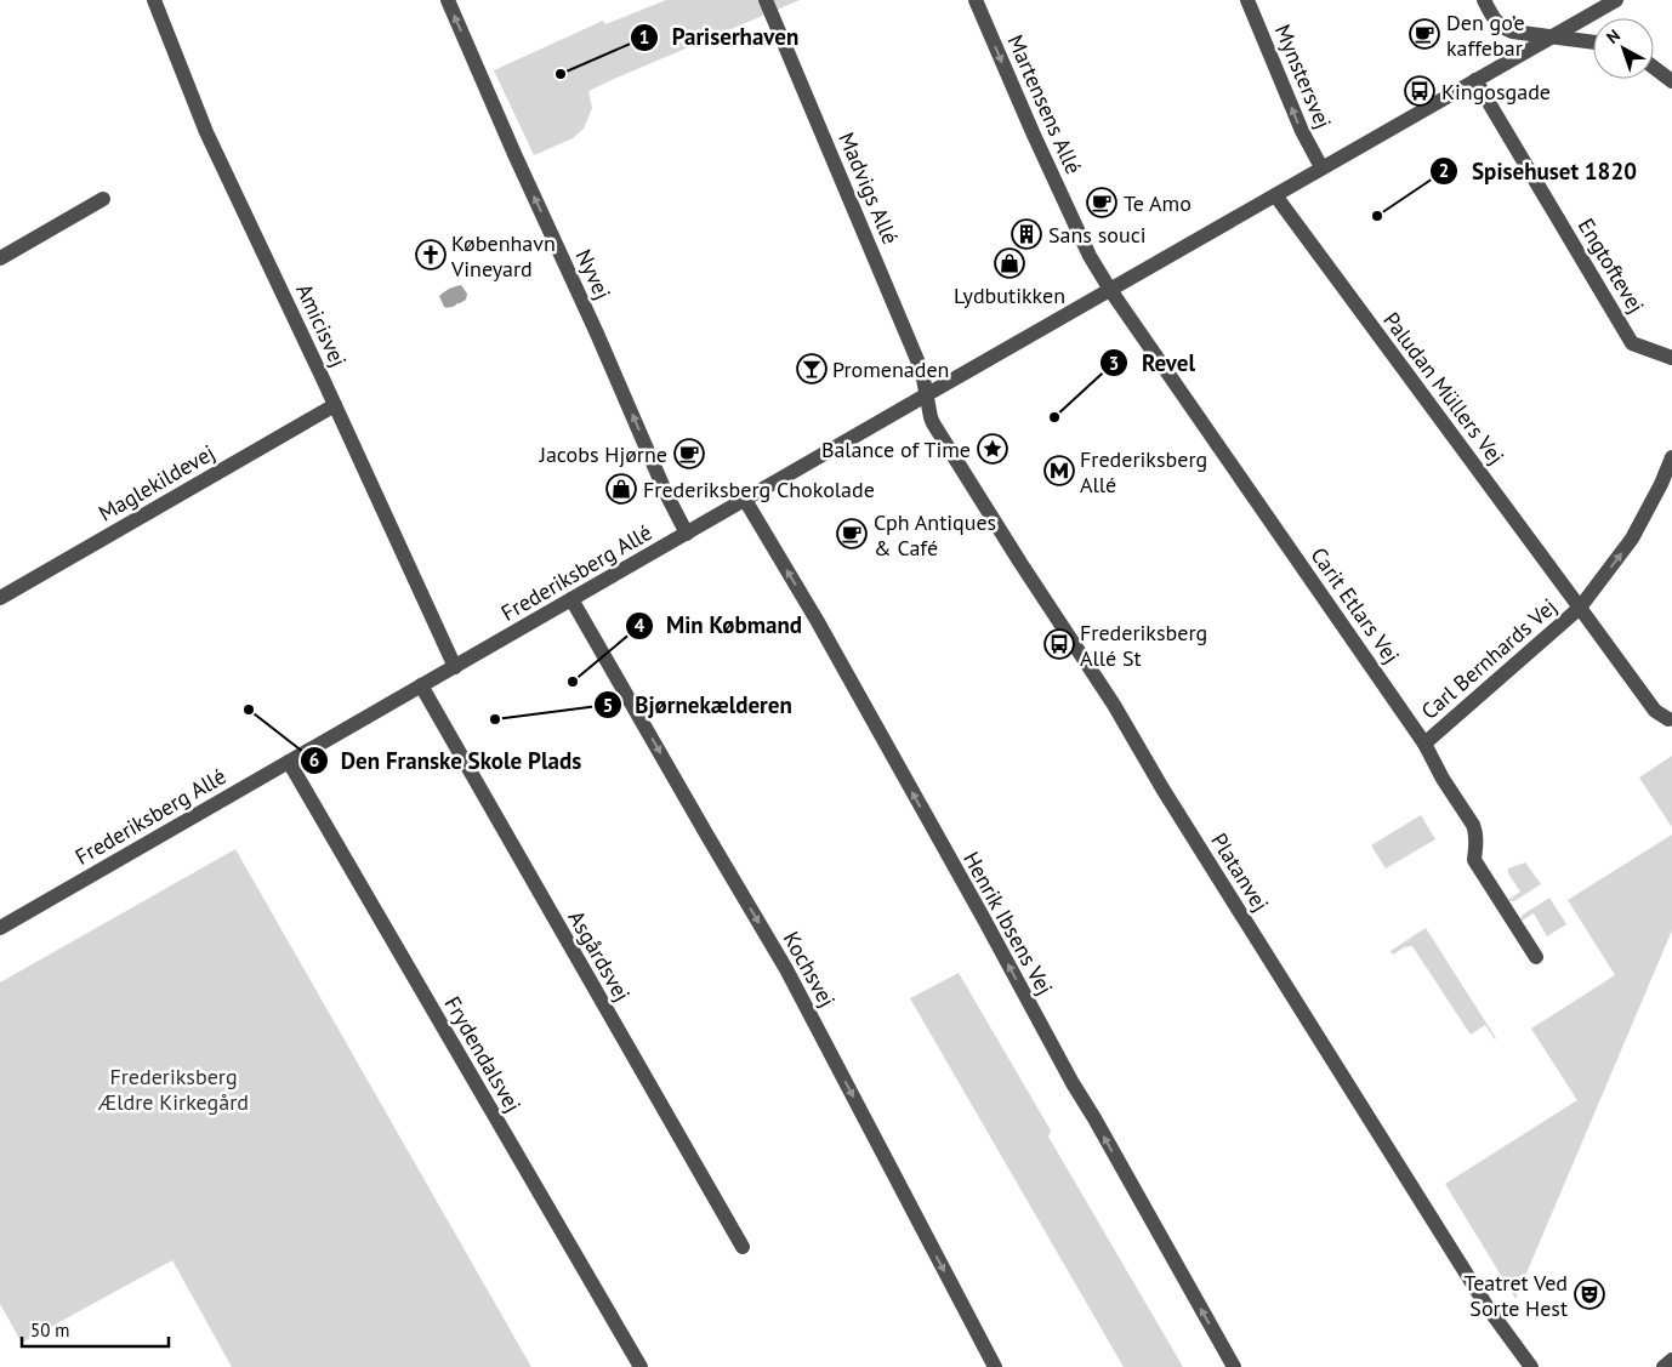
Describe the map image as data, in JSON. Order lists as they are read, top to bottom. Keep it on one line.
{"streets":{"street":["Mynstersvej","Martensens Allé","Madvigs Allé","Engtoftevej","Nyvej","Amicisvej","Paludan Müllers Vej","Maglekildevej","Frederiksberg Allé","Carit Etlars Vej","Carl Bernhards Vej","Platanvej","Henrik Ibsens Vej","Asgårdsvej","Kochsvej","Frydendalsvej"]},"crossings":[["Mynstersvej","Frederiksberg Allé"],["Martensens Allé","Frederiksberg Allé"],["Martensens Allé","Carit Etlars Vej"],["Madvigs Allé","Frederiksberg Allé"],["Madvigs Allé","Platanvej"],["Engtoftevej","Frederiksberg Allé"],["Nyvej","Frederiksberg Allé"],["Amicisvej","Maglekildevej"],["Amicisvej","Frederiksberg Allé"],["Paludan Müllers Vej","Frederiksberg Allé"],["Paludan Müllers Vej","Carl Bernhards Vej"],["Frederiksberg Allé","Carit Etlars Vej"],["Frederiksberg Allé","Platanvej"],["Frederiksberg Allé","Henrik Ibsens Vej"],["Frederiksberg Allé","Asgårdsvej"],["Frederiksberg Allé","Kochsvej"],["Frederiksberg Allé","Frydendalsvej"],["Carit Etlars Vej","Carl Bernhards Vej"]],"one_way":["Mynstersvej","Martensens Allé","Nyvej","Henrik Ibsens Vej","Kochsvej"],"parks":["Frederiksberg Ældre Kirkegård"],"places":{"cafe":["Den go’e kaffebar","Te Amo","Jacobs Hjørne","Cph Antiques & Café"],"other":["Pariserhaven","Spisehuset 1820","Revel","Min Købmand","Den Franske Skole Plads","Bjørnekælderen"],"bus stop":["Kingosgade","Frederiksberg Allé St"],"building":["Sans souci"],"church":["København Vineyard"],"shop":["Lydbutikken","Frederiksberg Chokolade"],"bar":["Promenaden"],"place":["Balance of Time"],"metro station":["Frederiksberg Allé"],"theatre":["Teatret Ved Sorte Hest"]},"scale_bar":"50 m","north":"top left"}
